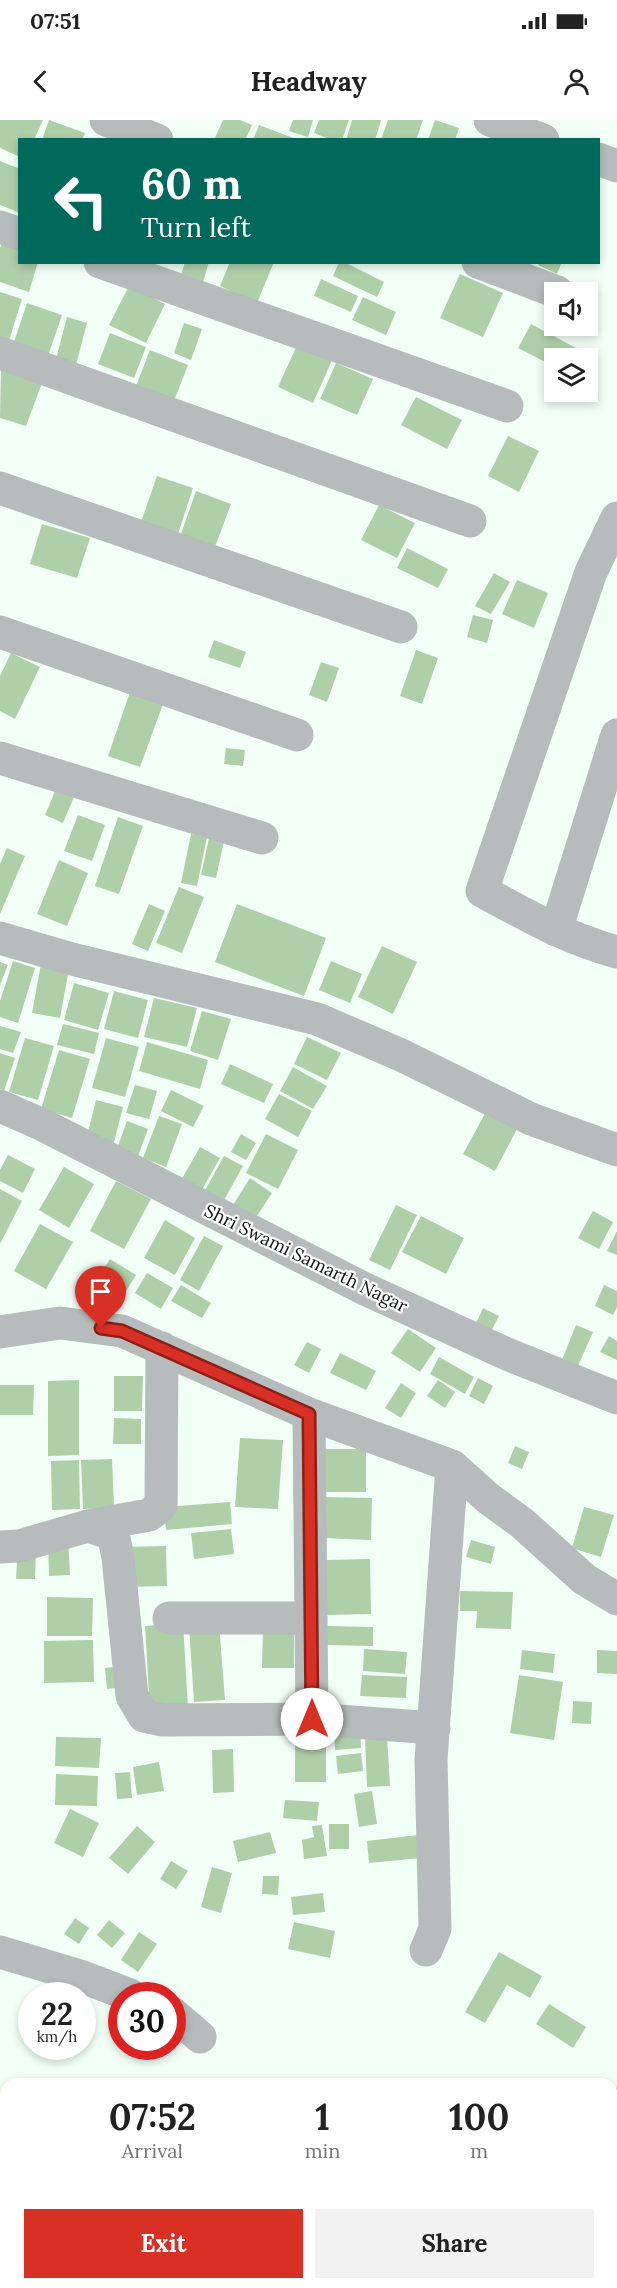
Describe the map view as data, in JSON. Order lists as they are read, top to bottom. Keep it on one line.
{"streets":{"street":["Shri Swami Samarth Nagar"]},"page":{"status":"07:51","header":"Headway","turn":["60 m","Turn left"],"speed":"22 km/h","limit":"30","eta":["07:52","Arrival","1","min","100","m"],"buttons":["Exit","Share"]}}
